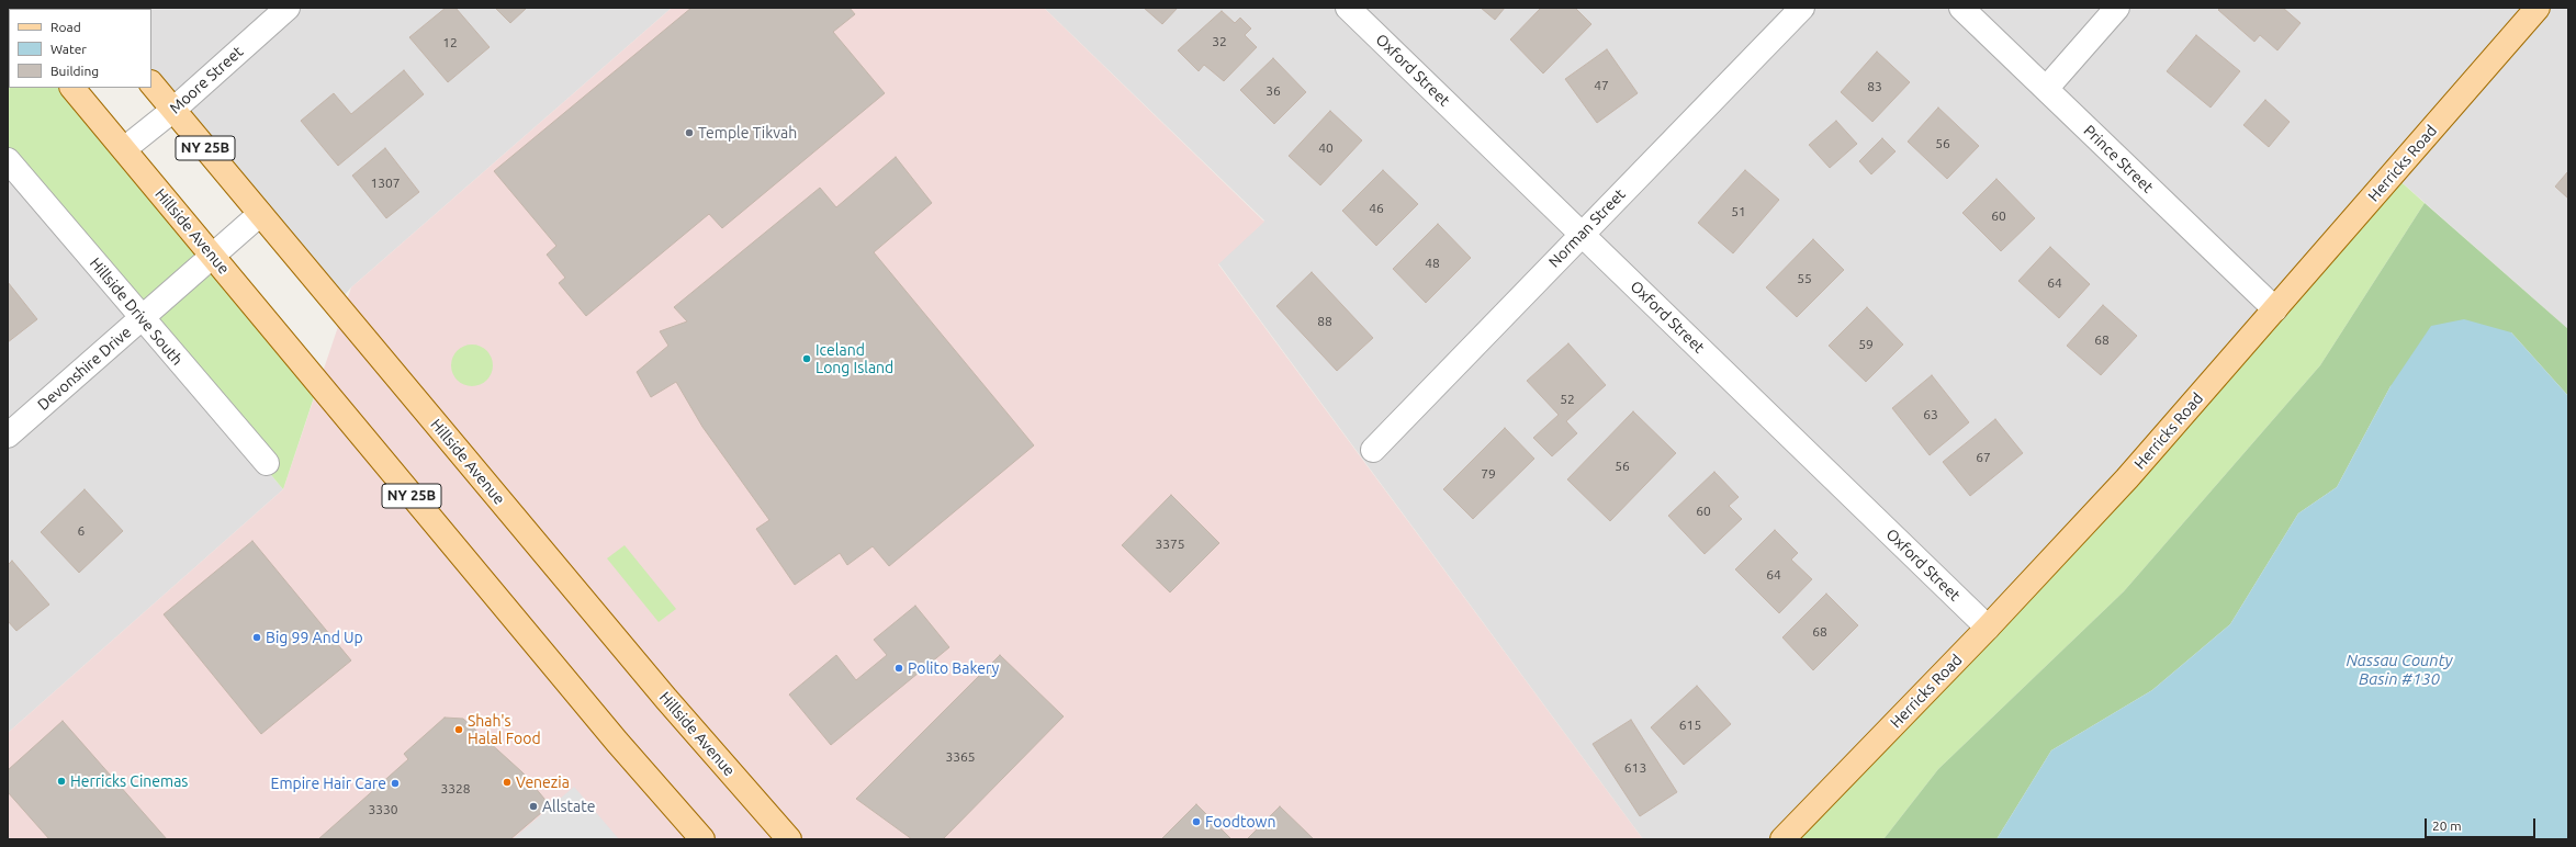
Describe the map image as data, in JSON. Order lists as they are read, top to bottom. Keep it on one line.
{"streets":{"main road":["NY 25B","Herricks Road","Hillside Avenue"],"street":["Oxford Street","Moore Street","Prince Street","Norman Street","Hillside Drive South","Devonshire Drive"]},"crossings":[["Oxford Street","Herricks Road"],["Oxford Street","Norman Street"],["Moore Street","Hillside Avenue"],["Prince Street","Herricks Road"],["Hillside Avenue","Devonshire Drive"],["Hillside Drive South","Devonshire Drive"]],"water":["Nassau County Basin #130"],"places":["Temple Tikvah","Iceland Long Island","Big 99 And Up","Polito Bakery","Shah's Halal Food","Herricks Cinemas","Venezia","Empire Hair Care","Allstate","Foodtown"],"house_numbers":["32","12","47","83","36","56","40","1307","46","51","60","48","55","64","88","68","59","52","63","67","56","79","60","6","3375","64","68","615","3365","613","3328","3330"],"legend":["Road","Water","Building"],"scale_bar":"20 m"}
